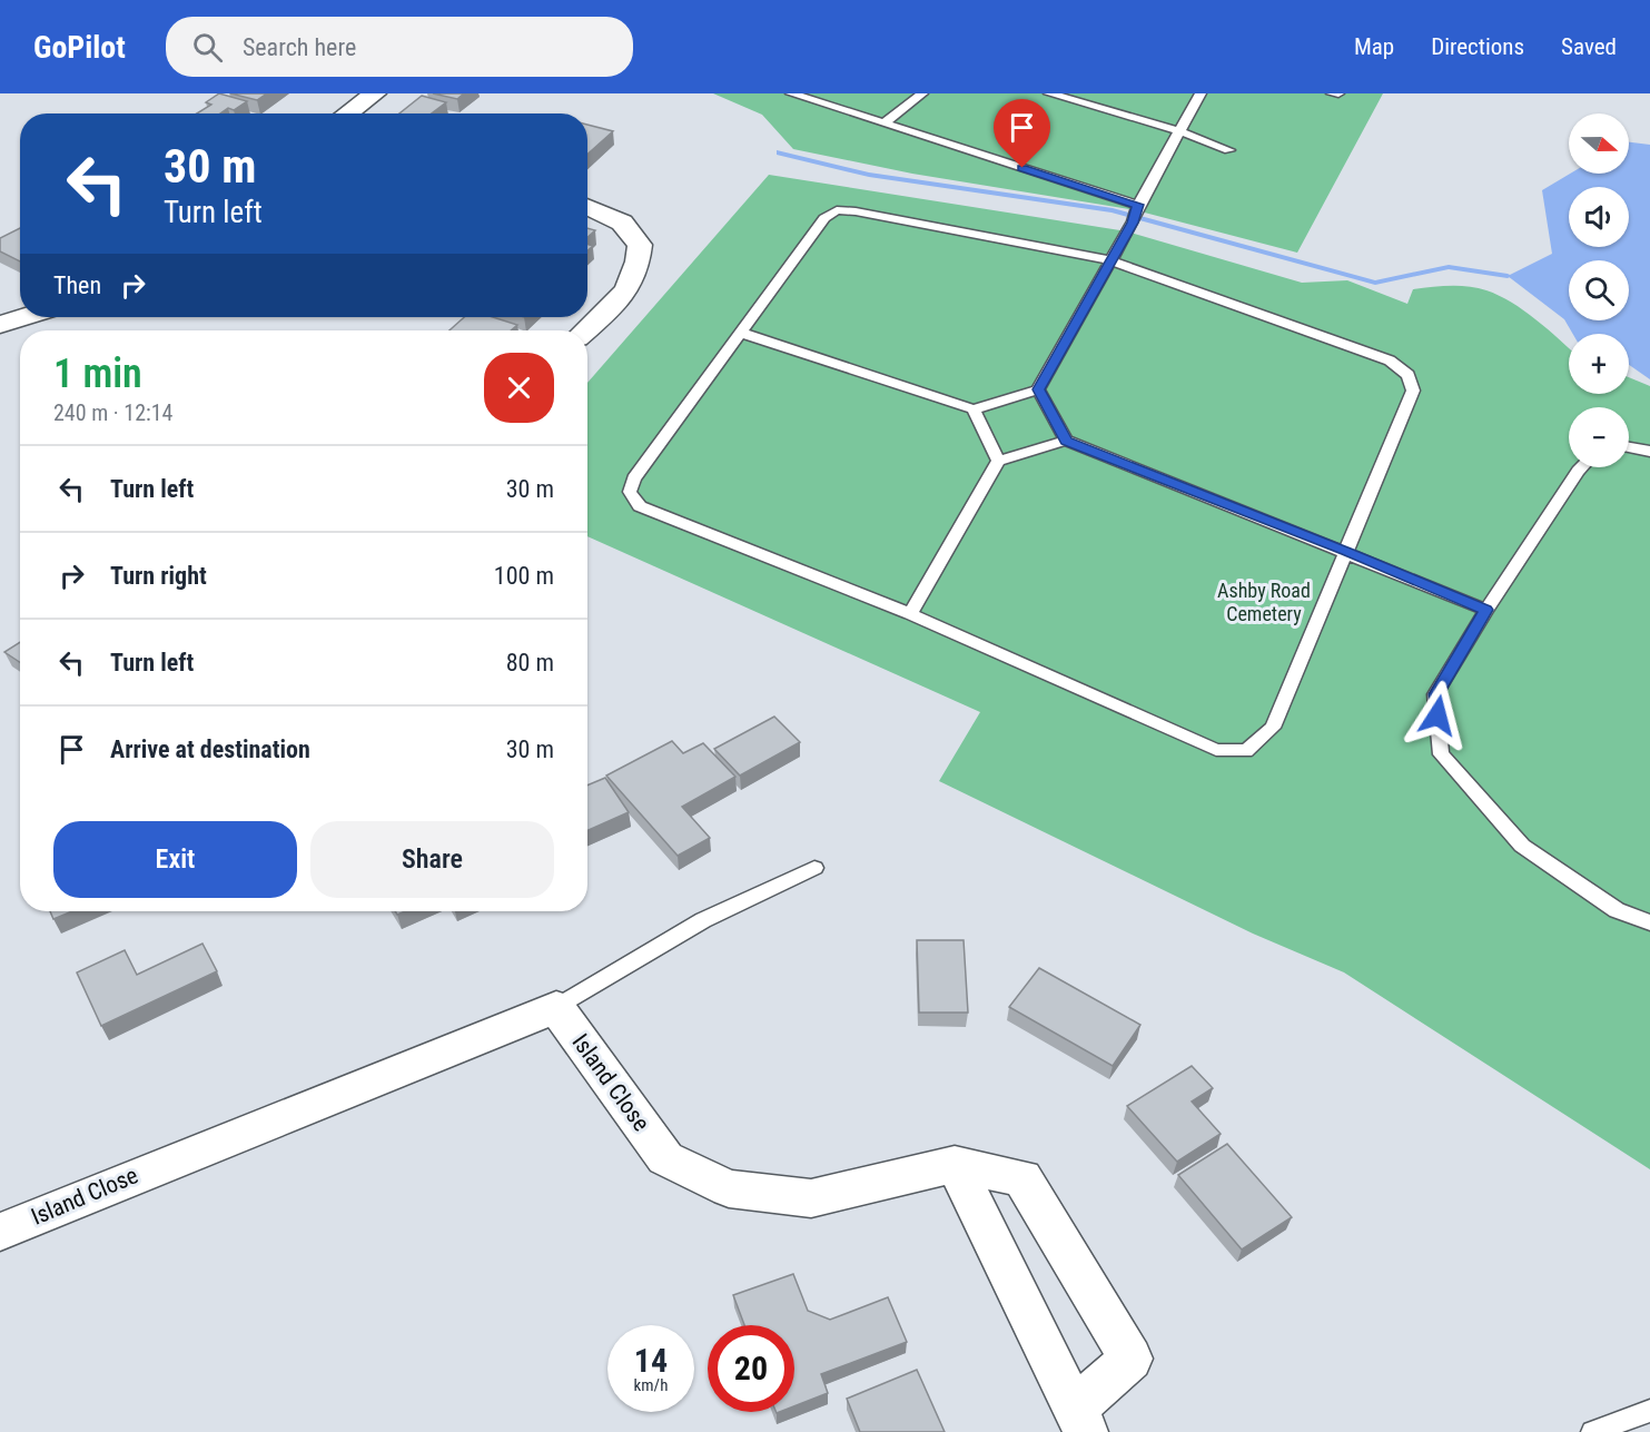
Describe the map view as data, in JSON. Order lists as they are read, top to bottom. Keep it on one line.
{"streets":{"street":["Island Close"]},"parks":["Ashby Road Cemetery"],"north":"right","page":{"header":"GoPilot","search":"Search here","nav":["Map","Directions","Saved"],"map_buttons":["+","−"],"turn":["30 m","Turn left"],"then":"Then","heading":["1 min","240 m · 12:14"],"list":[{"name":"Turn left","value":"30 m"},{"name":"Turn right","value":"100 m"},{"name":"Turn left","value":"80 m"},{"name":"Arrive at destination","value":"30 m"}],"buttons":["Exit","Share"],"speed":"14 km/h","limit":"20"}}
